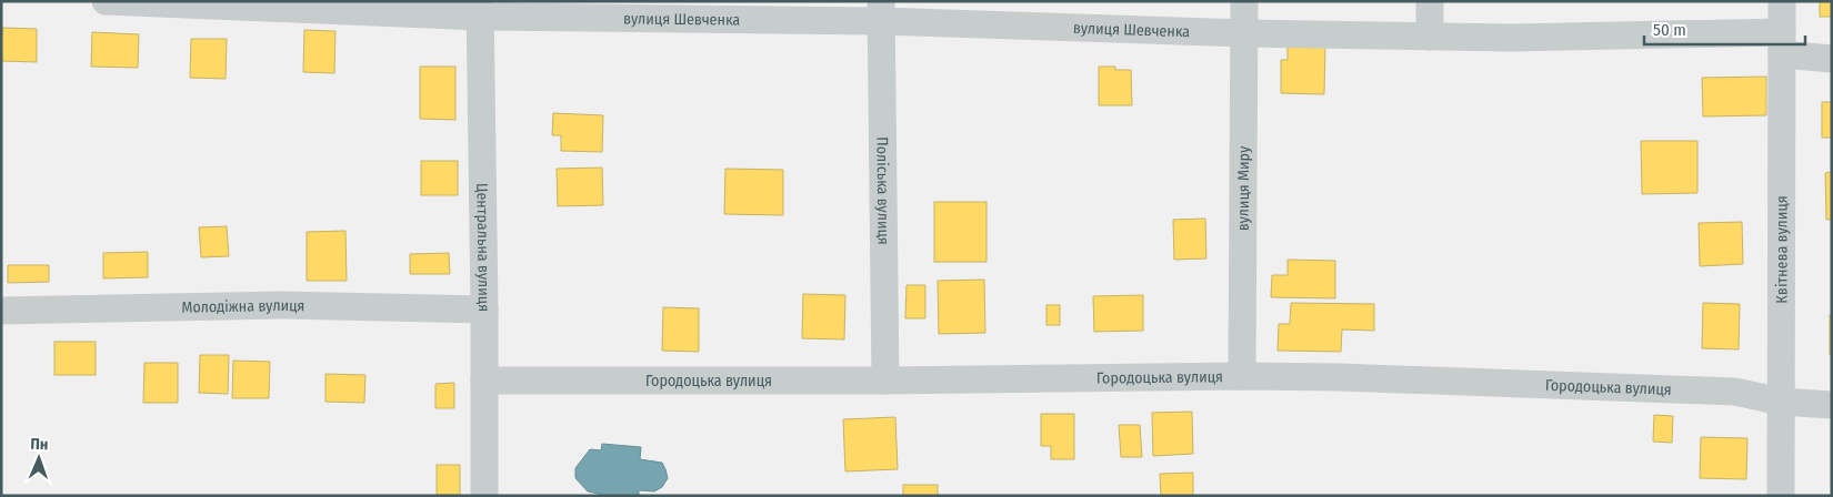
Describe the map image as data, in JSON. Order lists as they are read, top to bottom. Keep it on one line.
{"streets":{"street":["вулиця Шевченка","вулиця Миру","Поліська вулиця","Центральна вулиця","Квітнева вулиця","Молодіжна вулиця","Городоцька вулиця"]},"crossings":[["вулиця Шевченка","вулиця Миру"],["вулиця Шевченка","Поліська вулиця"],["вулиця Шевченка","Центральна вулиця"],["вулиця Шевченка","Квітнева вулиця"],["вулиця Миру","Городоцька вулиця"],["Поліська вулиця","Городоцька вулиця"],["Центральна вулиця","Молодіжна вулиця"],["Центральна вулиця","Городоцька вулиця"],["Квітнева вулиця","Городоцька вулиця"]],"scale_bar":"50 m","north":"top"}
